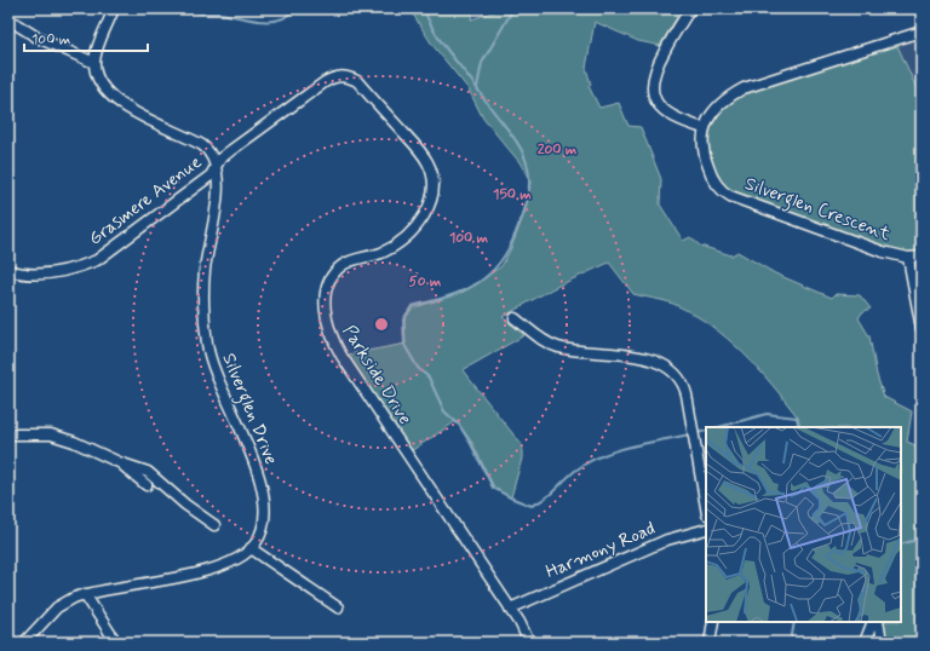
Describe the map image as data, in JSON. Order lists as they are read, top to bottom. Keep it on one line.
{"streets":{"street":["Grasmere Avenue","Silverglen Crescent","Parkside Drive","Silverglen Drive","Harmony Road"]},"crossings":[["Grasmere Avenue","Parkside Drive"],["Grasmere Avenue","Silverglen Drive"],["Parkside Drive","Silverglen Drive"],["Parkside Drive","Harmony Road"]],"scale_bar":"100 m","rings":["200 m","150 m","100 m","50 m"]}
